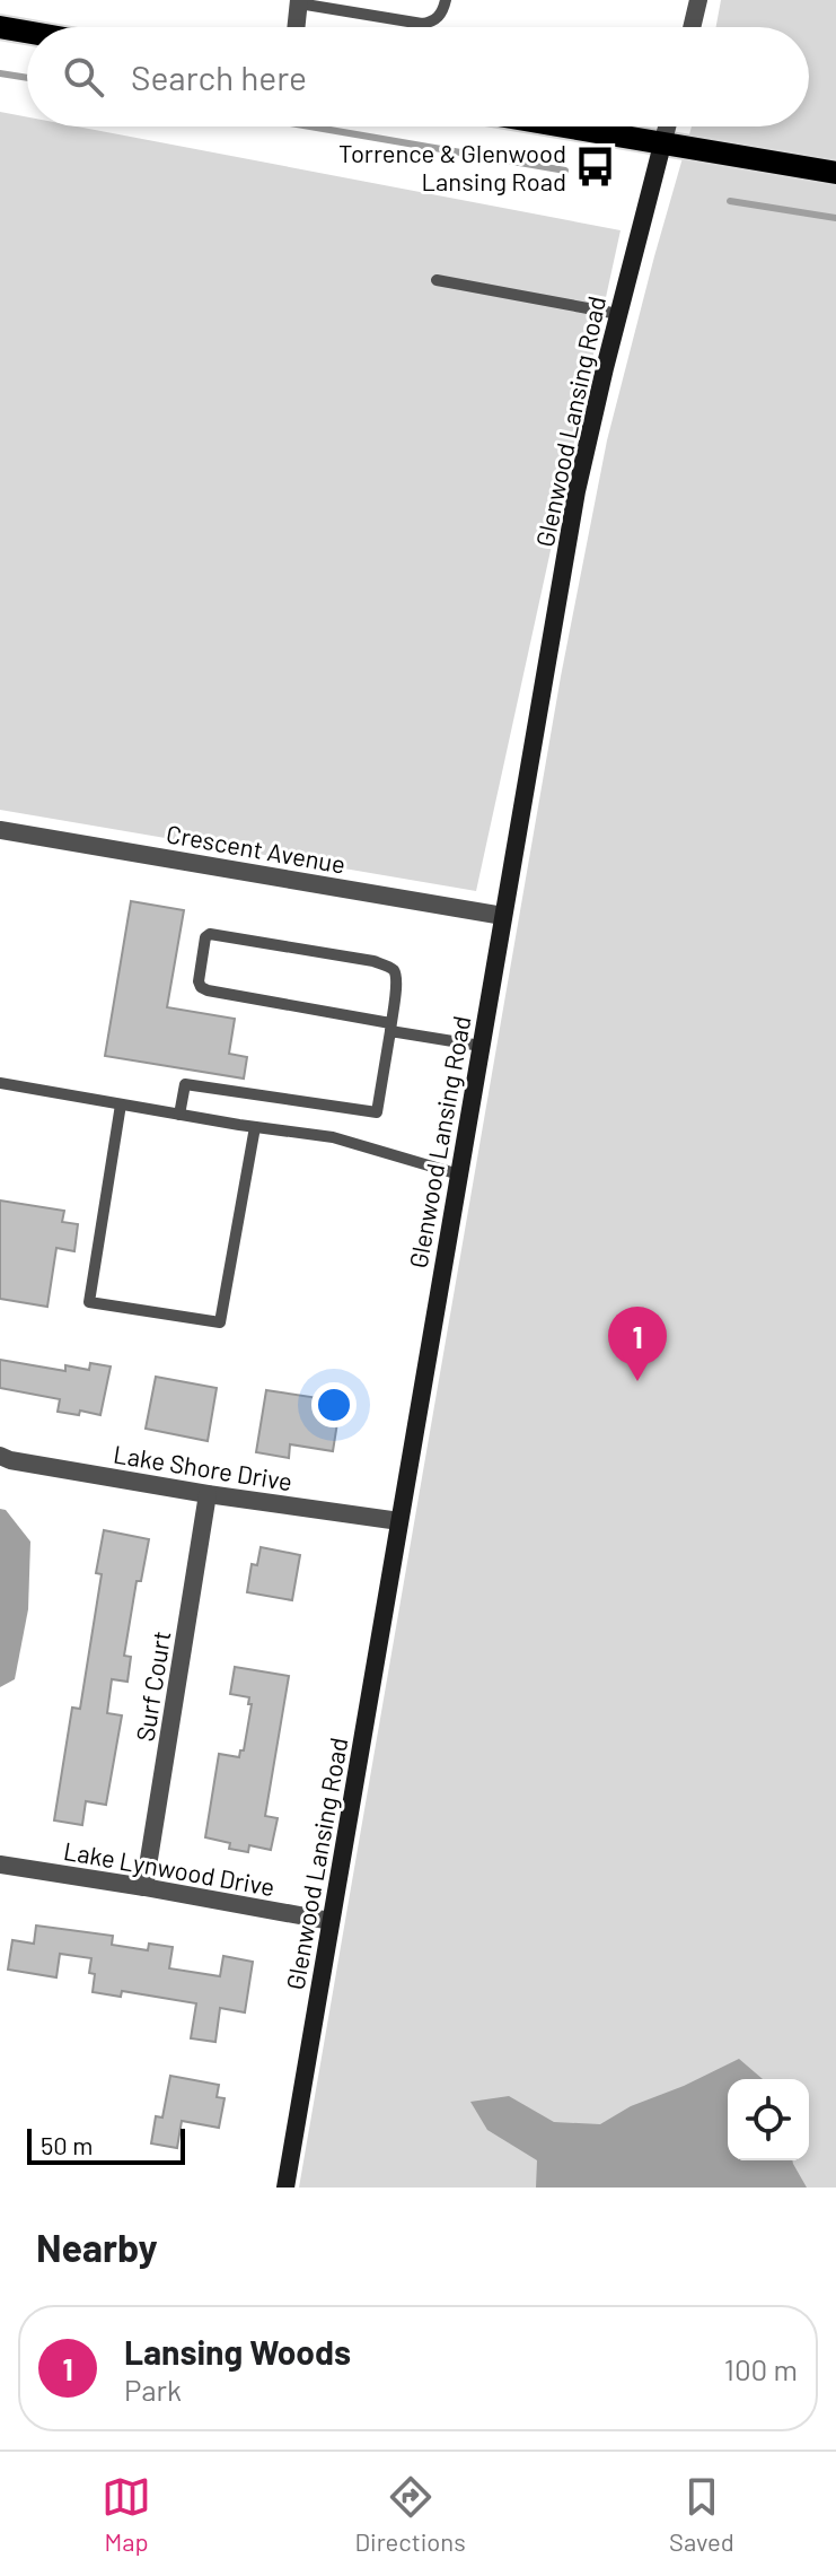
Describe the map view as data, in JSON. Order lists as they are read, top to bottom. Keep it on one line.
{"streets":{"main road":["Glenwood Lansing Road"],"street":["Crescent Avenue","Lake Shore Drive","Surf Court","Lake Lynwood Drive"]},"crossings":[["Glenwood Lansing Road","Crescent Avenue"],["Glenwood Lansing Road","Lake Shore Drive"],["Glenwood Lansing Road","Lake Lynwood Drive"],["Lake Shore Drive","Surf Court"],["Surf Court","Lake Lynwood Drive"]],"places":{"bus stop":["Torrence & Glenwood Lansing Road"]},"scale_bar":"50 m","page":{"search":"Search here","pins":"1","scale":"50 m","heading":"Nearby","list":[{"mark":"1","name":"Lansing Woods","note":"Park","value":"100 m"}],"nav":["Map","Directions","Saved"]}}
